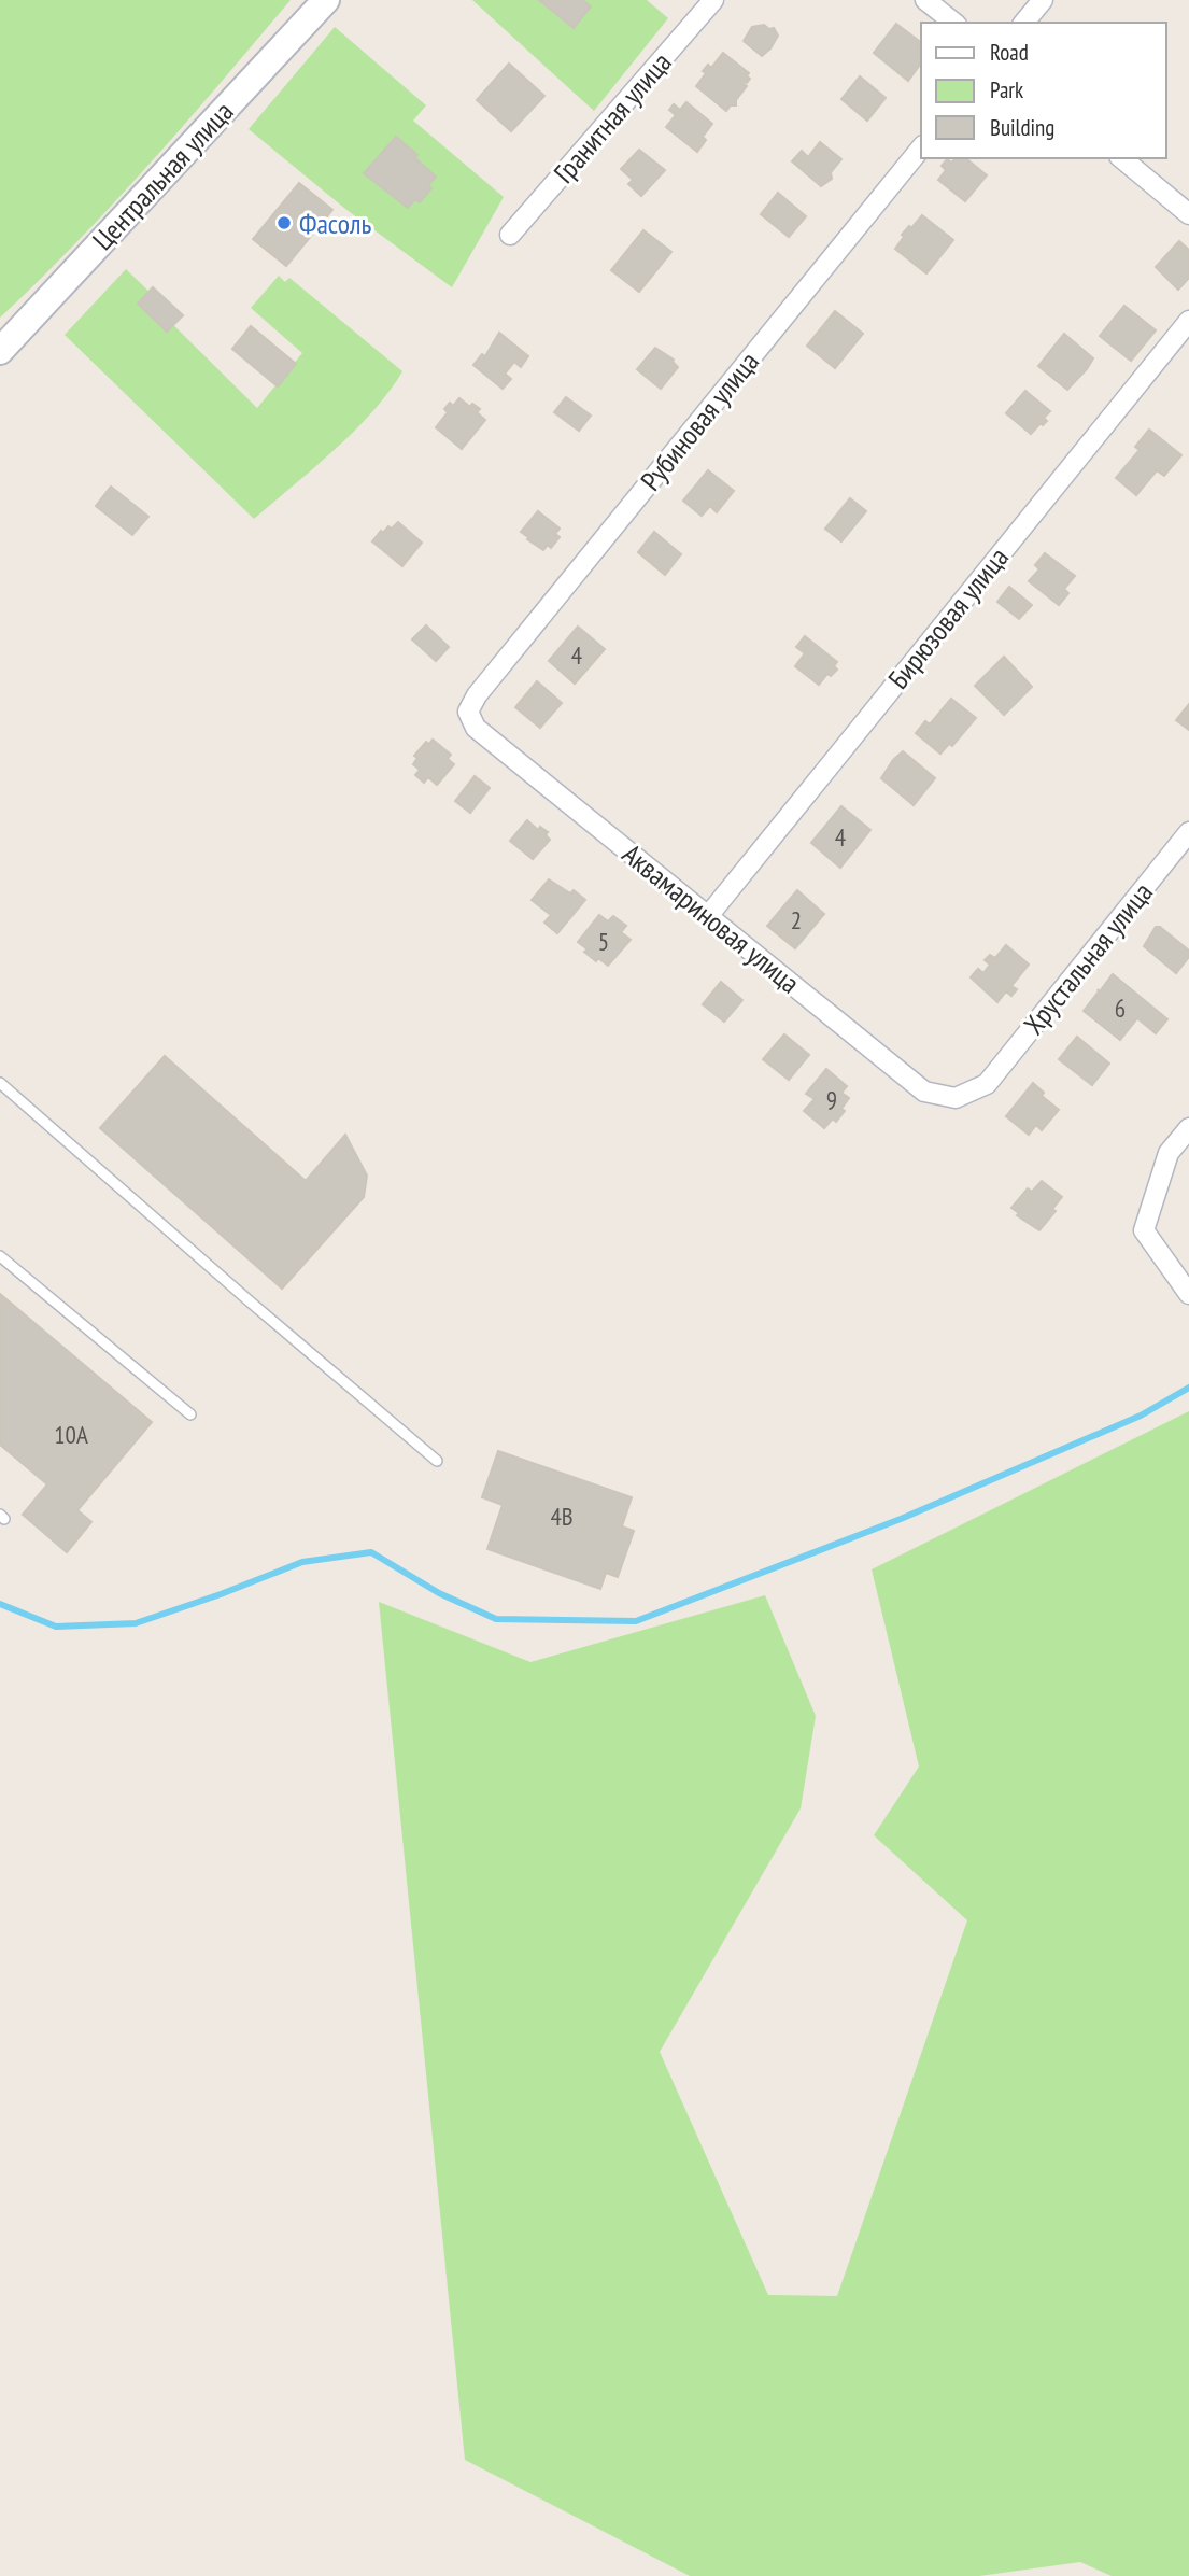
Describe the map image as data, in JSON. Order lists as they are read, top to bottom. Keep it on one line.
{"streets":{"main road":["Центральная улица"],"street":["Гранитная улица","Рубиновая улица","Бирюзовая улица","Аквамариновая улица","Хрустальная улица"]},"crossings":[["Рубиновая улица","Аквамариновая улица"],["Бирюзовая улица","Аквамариновая улица"],["Аквамариновая улица","Хрустальная улица"]],"places":["Фасоль"],"house_numbers":["4","4","2","5","6","9","10А","4В"],"legend":["Road","Park","Building"]}
